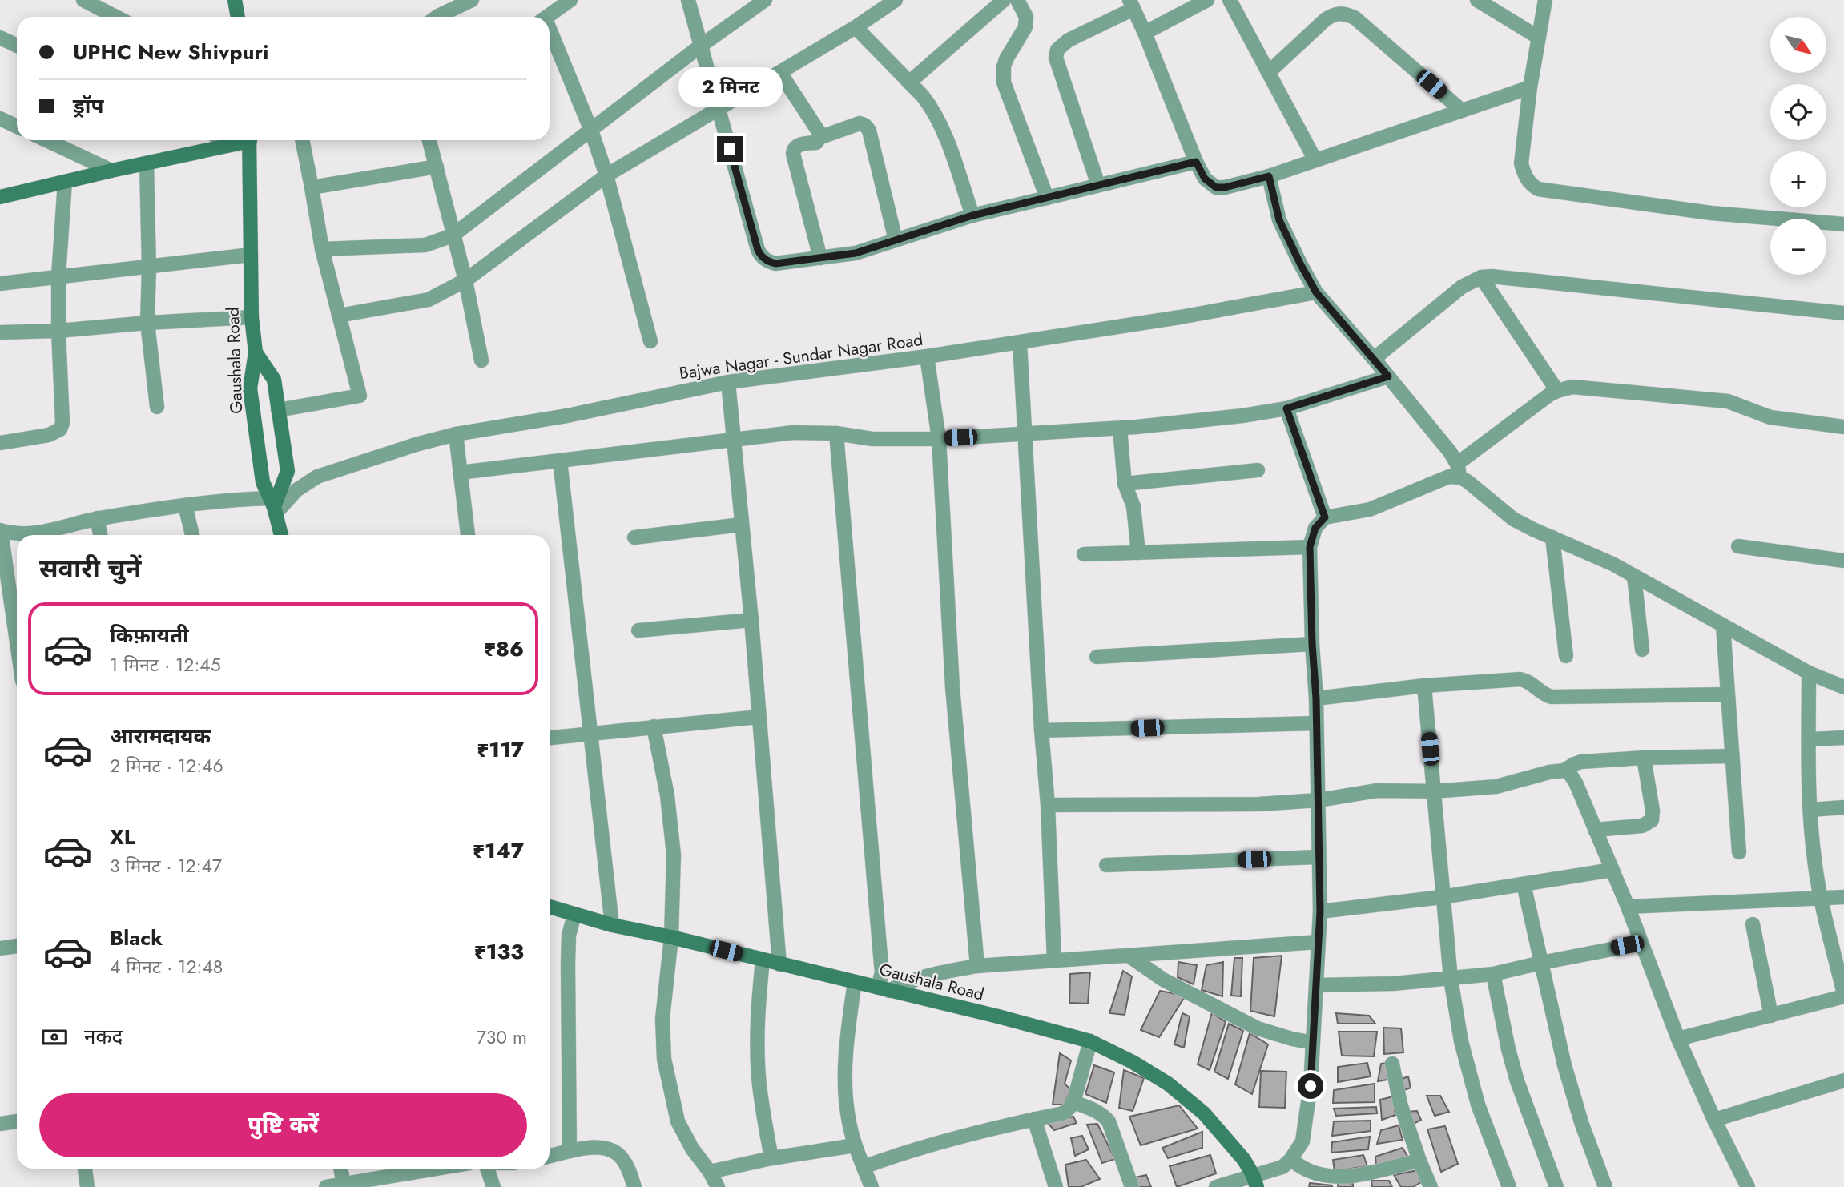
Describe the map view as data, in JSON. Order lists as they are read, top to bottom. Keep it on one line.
{"streets":{"street":["Bajwa Nagar - Sundar Nagar Road","Gaushala Road"]},"crossings":[["Bajwa Nagar - Sundar Nagar Road","Gaushala Road"]],"north":"bottom right","page":{"map_buttons":["+","−"],"banner":["UPHC New Shivpuri","ड्रॉप"],"bubble":"2 मिनट","heading":"सवारी चुनें","list":[{"name":"किफ़ायती","note":"1 मिनट · 12:45","value":"₹86"},{"name":"आरामदायक","note":"2 मिनट · 12:46","value":"₹117"},{"name":"XL","note":"3 मिनट · 12:47","value":"₹147"},{"name":"Black","note":"4 मिनट · 12:48","value":"₹133"}],"pay":["नकद","730 m"],"buttons":"पुष्टि करें"}}
